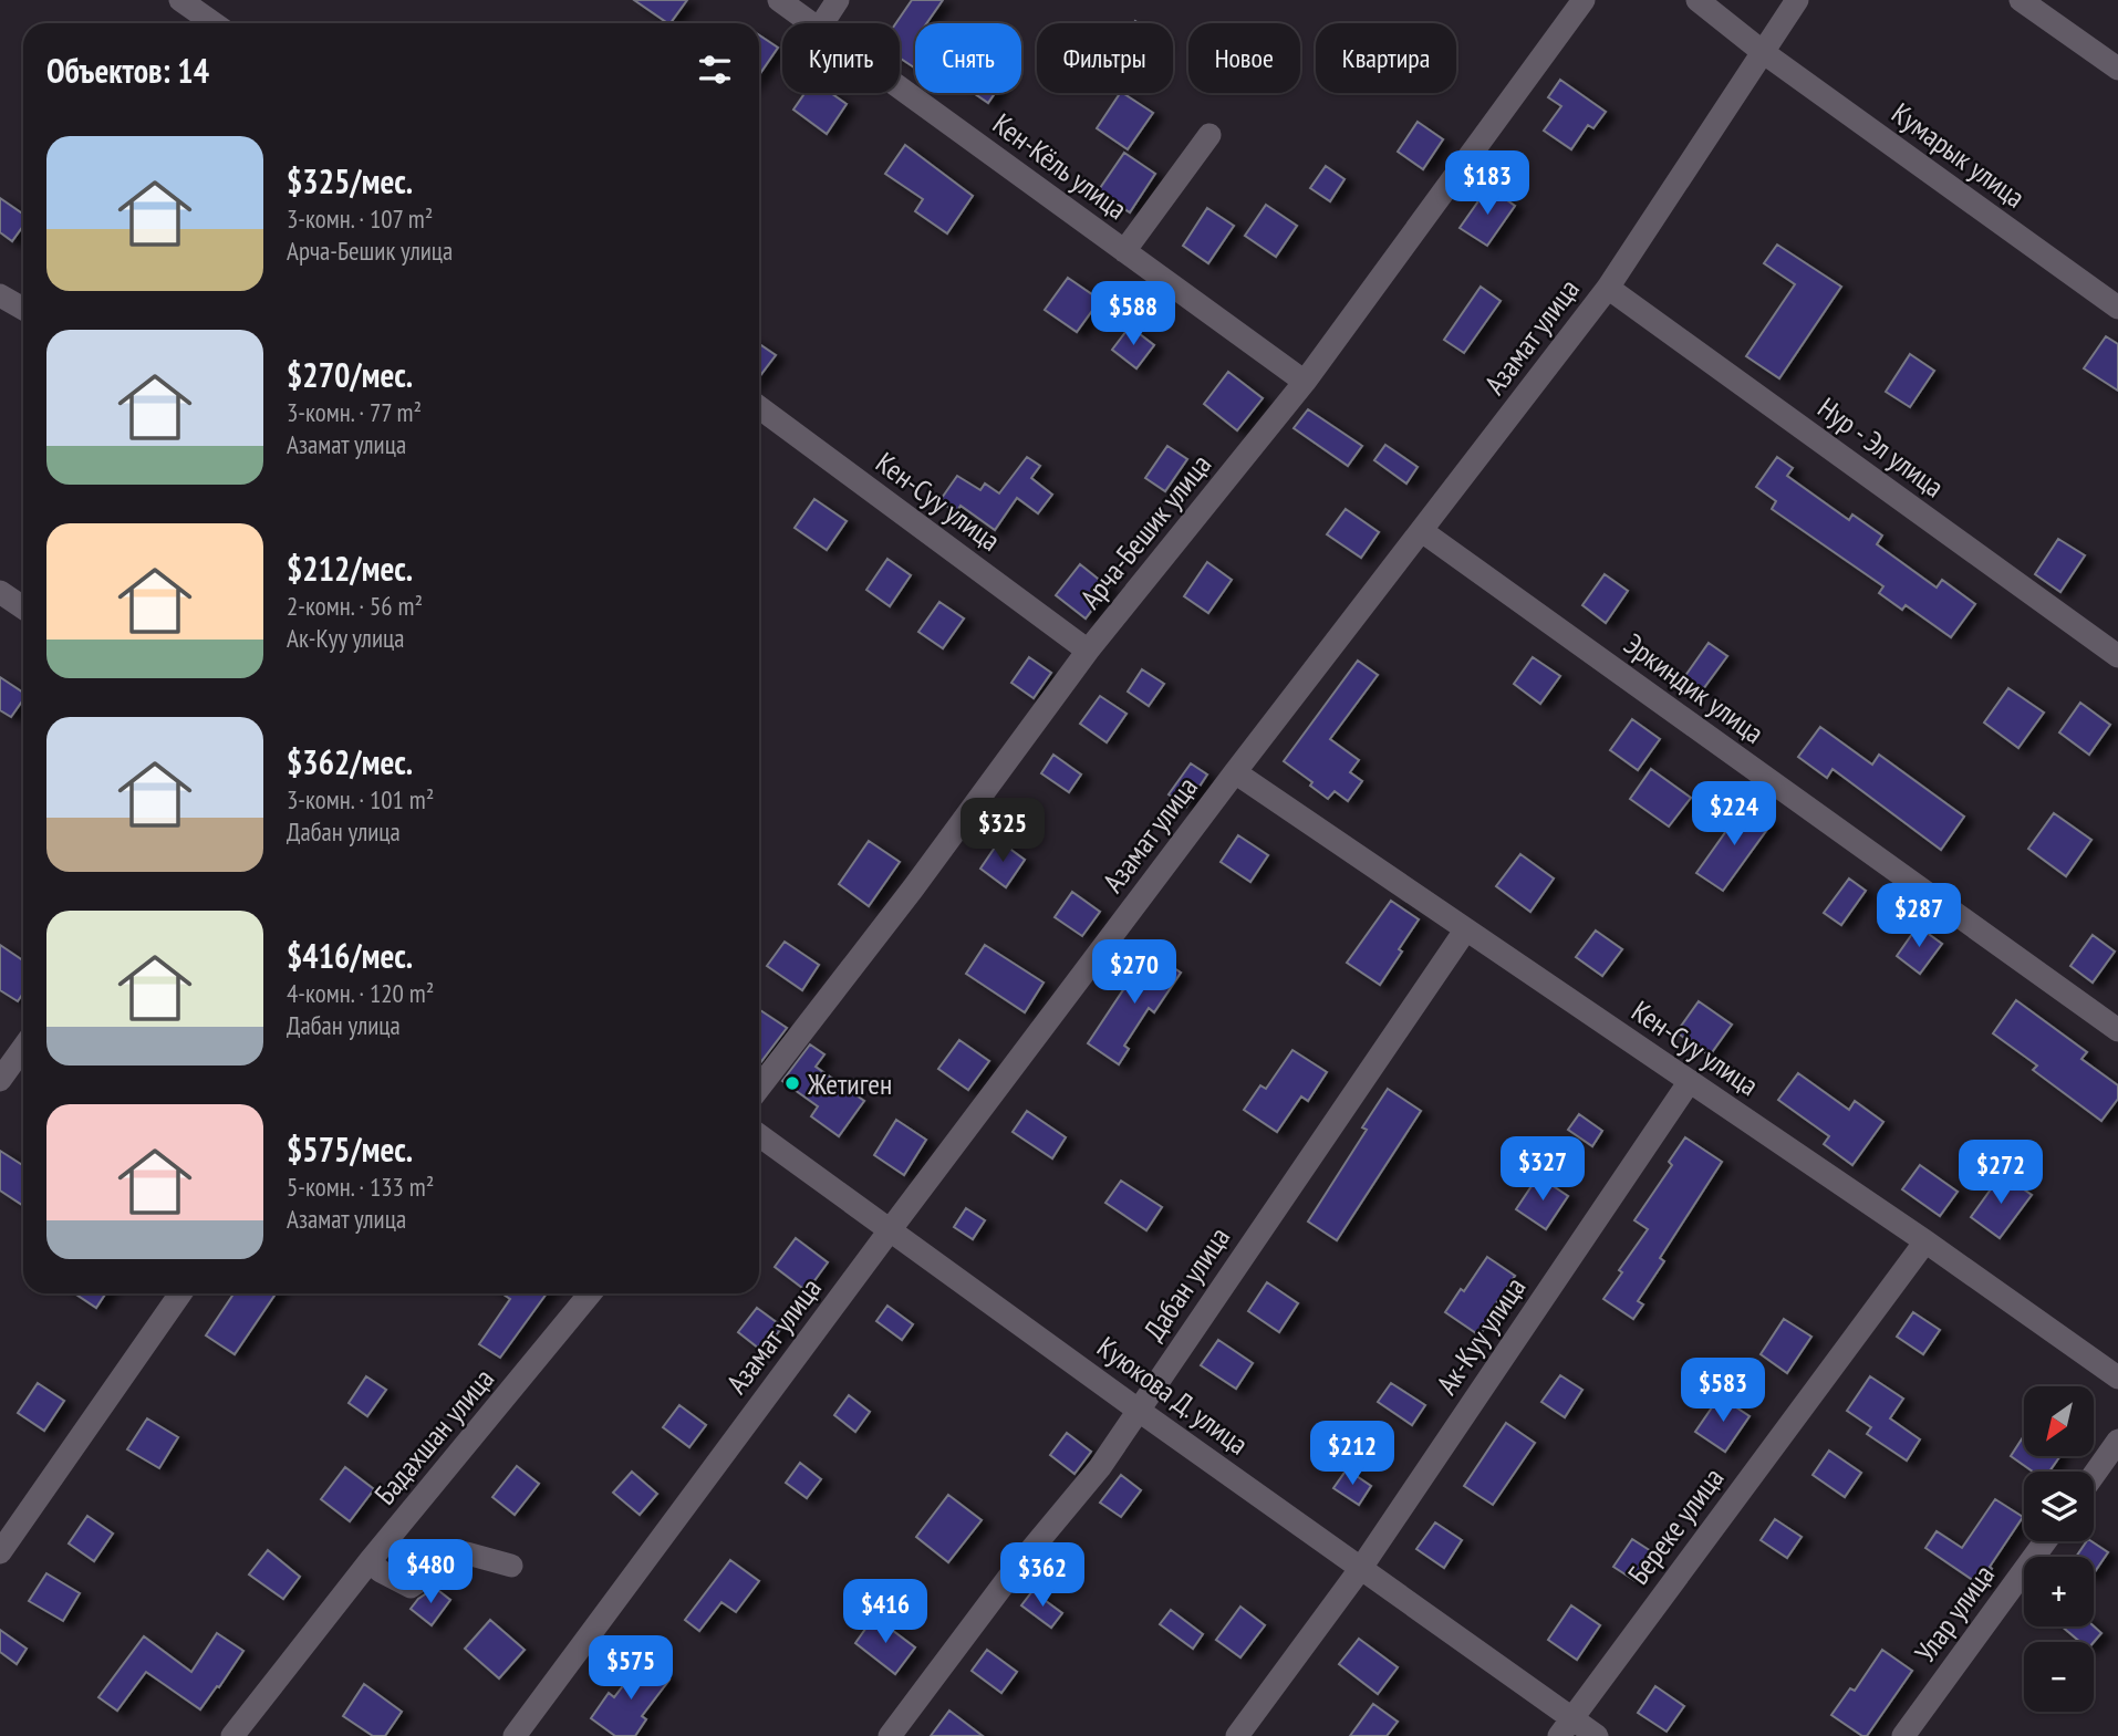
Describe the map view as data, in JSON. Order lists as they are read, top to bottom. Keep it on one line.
{"streets":{"street":["Кумарык улица","Кен-Кёль улица","Азамат улица","Нур - Эл улица","Кен-Суу улица","Арча-Бешик улица","Эркиндик улица","Дабан улица","Ак-Куу улица","Куюкова Д. улица","Бадахшан улица","Береке улица","Улар улица"]},"crossings":[["Кумарык улица","Азамат улица"],["Кен-Кёль улица","Арча-Бешик улица"],["Азамат улица","Нур - Эл улица"],["Азамат улица","Кен-Суу улица"],["Азамат улица","Эркиндик улица"],["Азамат улица","Куюкова Д. улица"],["Кен-Суу улица","Арча-Бешик улица"],["Кен-Суу улица","Дабан улица"],["Кен-Суу улица","Ак-Куу улица"],["Кен-Суу улица","Береке улица"],["Дабан улица","Куюкова Д. улица"],["Ак-Куу улица","Куюкова Д. улица"],["Куюкова Д. улица","Береке улица"]],"places":["Жетиген"],"north":"bottom left","page":{"chip":["Купить","Снять","Фильтры","Новое","Квартира"],"heading":"Объектов: 14","list":[{"name":"$325/мес.","note":"3-комн. · 107 m² · Арча-Бешик улица"},{"name":"$270/мес.","note":"3-комн. · 77 m² · Азамат улица"},{"name":"$212/мес.","note":"2-комн. · 56 m² · Ак-Куу улица"},{"name":"$362/мес.","note":"3-комн. · 101 m² · Дабан улица"},{"name":"$416/мес.","note":"4-комн. · 120 m² · Дабан улица"},{"name":"$575/мес.","note":"5-комн. · 133 m² · Азамат улица"}],"price":["$183","$588","$224","$325","$287","$270","$327","$272","$583","$212","$480","$362","$416","$575"],"map_buttons":["+","−"]}}
